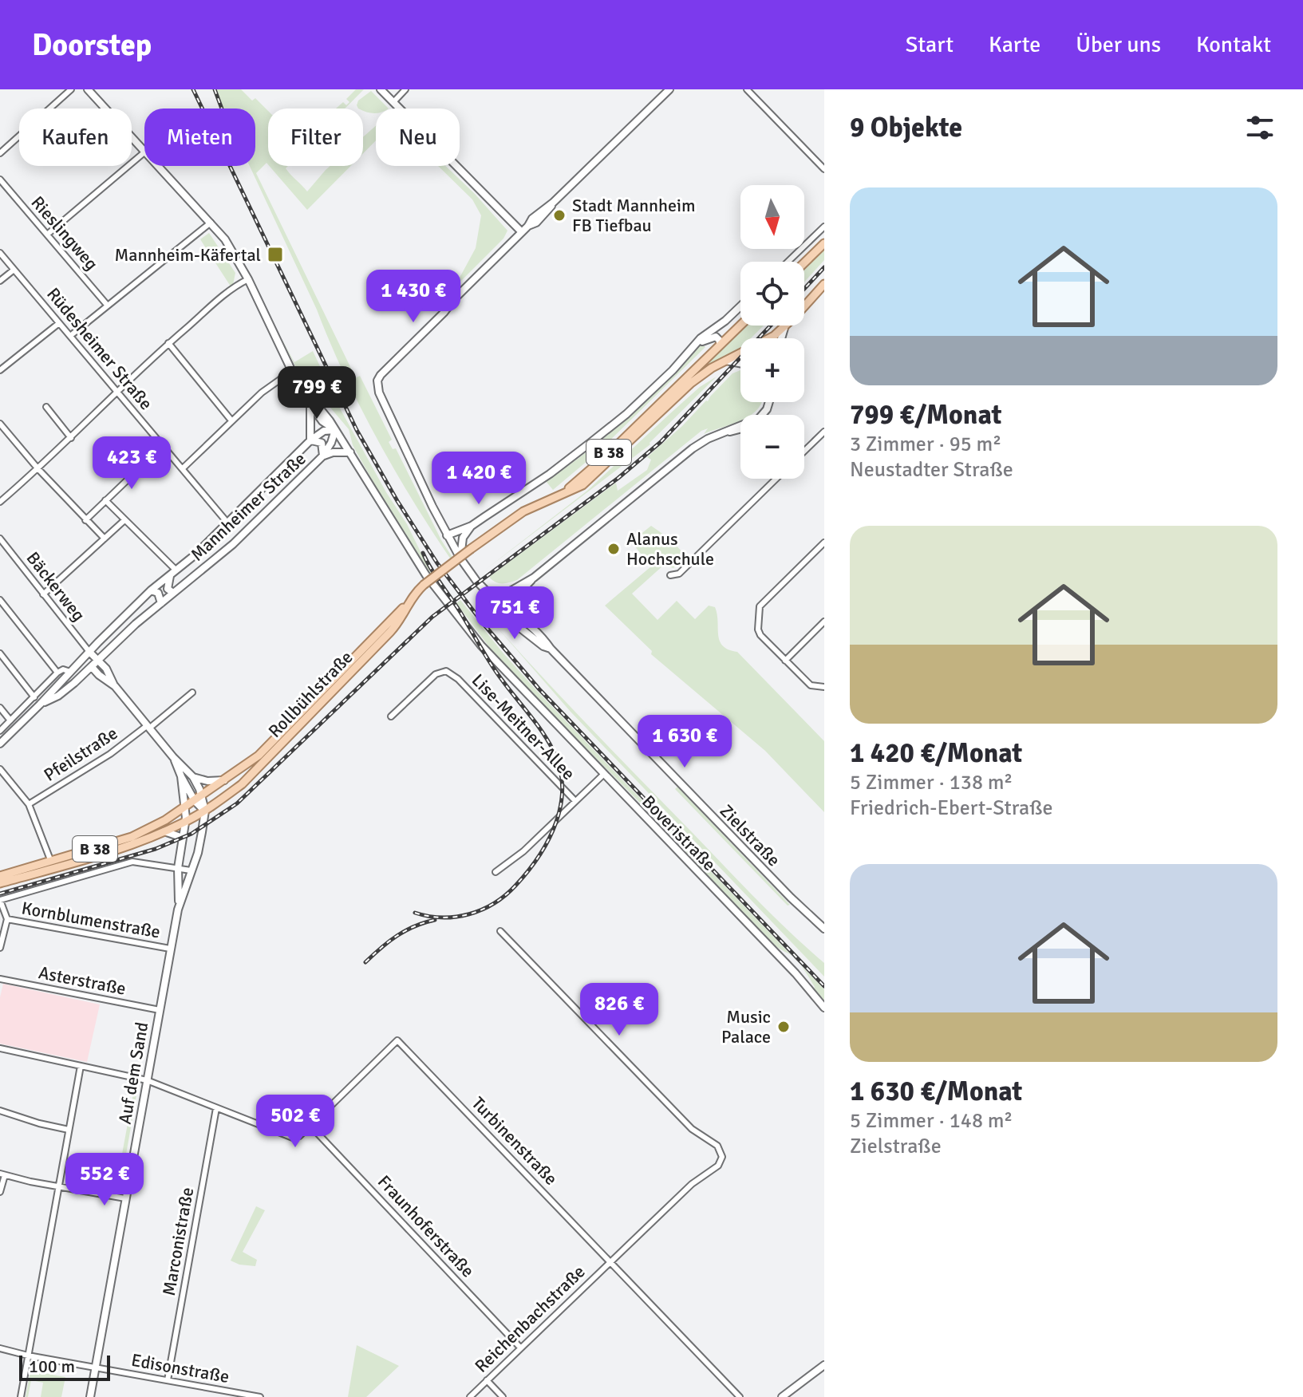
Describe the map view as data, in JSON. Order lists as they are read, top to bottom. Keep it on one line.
{"streets":{"main road":["B 38","Rollbühlstraße"],"street":["Rieslingweg","Rüdesheimer Straße","Mannheimer Straße","Bäckerweg","Lise-Meitner-Allee","Pfeilstraße","Boveristraße","Zielstraße","Kornblumenstraße","Asterstraße","Auf dem Sand","Turbinenstraße","Fraunhoferstraße","Marconistraße","Reichenbachstraße","Edisonstraße"]},"crossings":[["Rüdesheimer Straße","Mannheimer Straße"],["B 38","Rollbühlstraße"],["B 38","Auf dem Sand"],["Mannheimer Straße","Bäckerweg"],["Mannheimer Straße","Boveristraße"],["Rollbühlstraße","Auf dem Sand"],["Kornblumenstraße","Auf dem Sand"],["Asterstraße","Auf dem Sand"],["Auf dem Sand","Edisonstraße"],["Turbinenstraße","Fraunhoferstraße"],["Turbinenstraße","Reichenbachstraße"],["Fraunhoferstraße","Reichenbachstraße"],["Marconistraße","Edisonstraße"]],"places":{"other":["Stadt Mannheim FB Tiefbau","Alanus Hochschule","Music Palace"],"transit":["Mannheim-Käfertal"]},"scale_bar":"100 m","north":"bottom","page":{"header":"Doorstep","nav":["Start","Karte","Über uns","Kontakt"],"heading":"9 Objekte","chip":["Kaufen","Mieten","Filter","Neu"],"list":[{"name":"799 €/Monat","note":"3 Zimmer · 95 m² · Neustadter Straße"},{"name":"1 420 €/Monat","note":"5 Zimmer · 138 m² · Friedrich-Ebert-Straße"},{"name":"1 630 €/Monat","note":"5 Zimmer · 148 m² · Zielstraße"}],"map_buttons":["+","−"],"price":["1 430 €","799 €","423 €","1 420 €","751 €","1 630 €","826 €","502 €","552 €"],"scale":"100 m"}}
